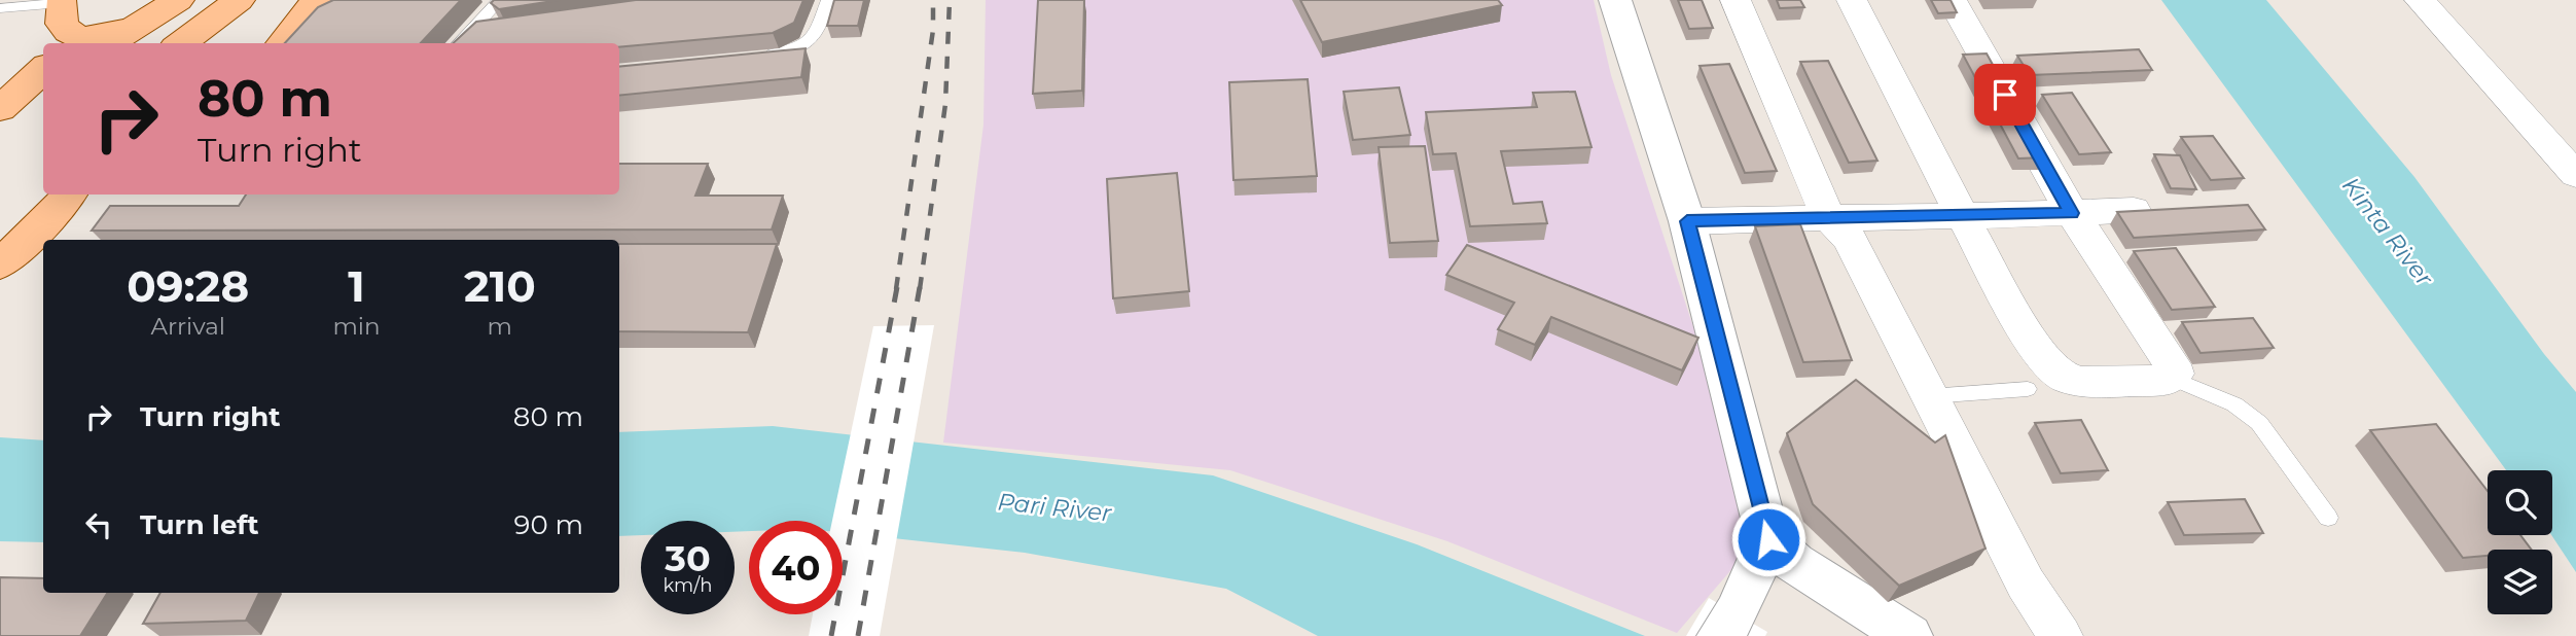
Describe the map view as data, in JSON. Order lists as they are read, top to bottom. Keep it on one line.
{"water":["Kinta River","Pari River"],"page":{"turn":["80 m","Turn right"],"eta":["09:28","Arrival","1","min","210","m"],"list":[{"name":"Turn right","value":"80 m"},{"name":"Turn left","value":"90 m"}],"speed":"30 km/h","limit":"40"}}
